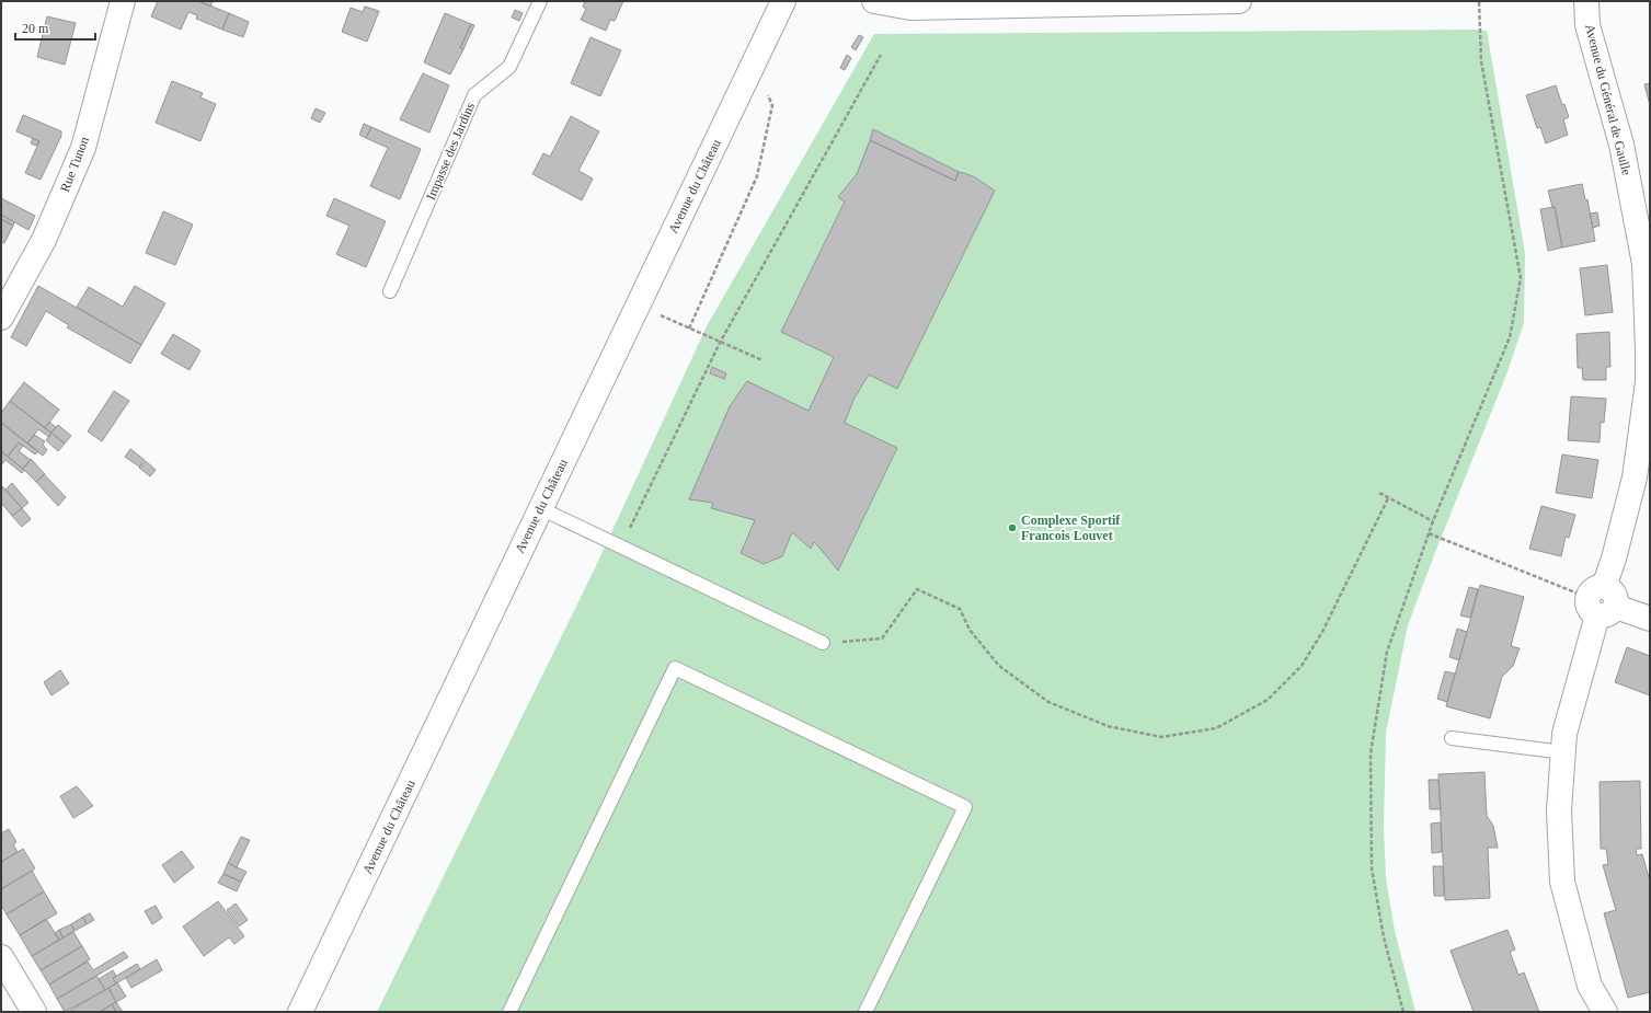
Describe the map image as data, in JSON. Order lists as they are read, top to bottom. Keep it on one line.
{"streets":{"street":["Avenue du Général de Gaulle","Rue Tunon","Avenue du Château"],"lane":["Impasse des Jardins"]},"places":["Complexe Sportif Francois Louvet"],"scale_bar":"20 m"}
